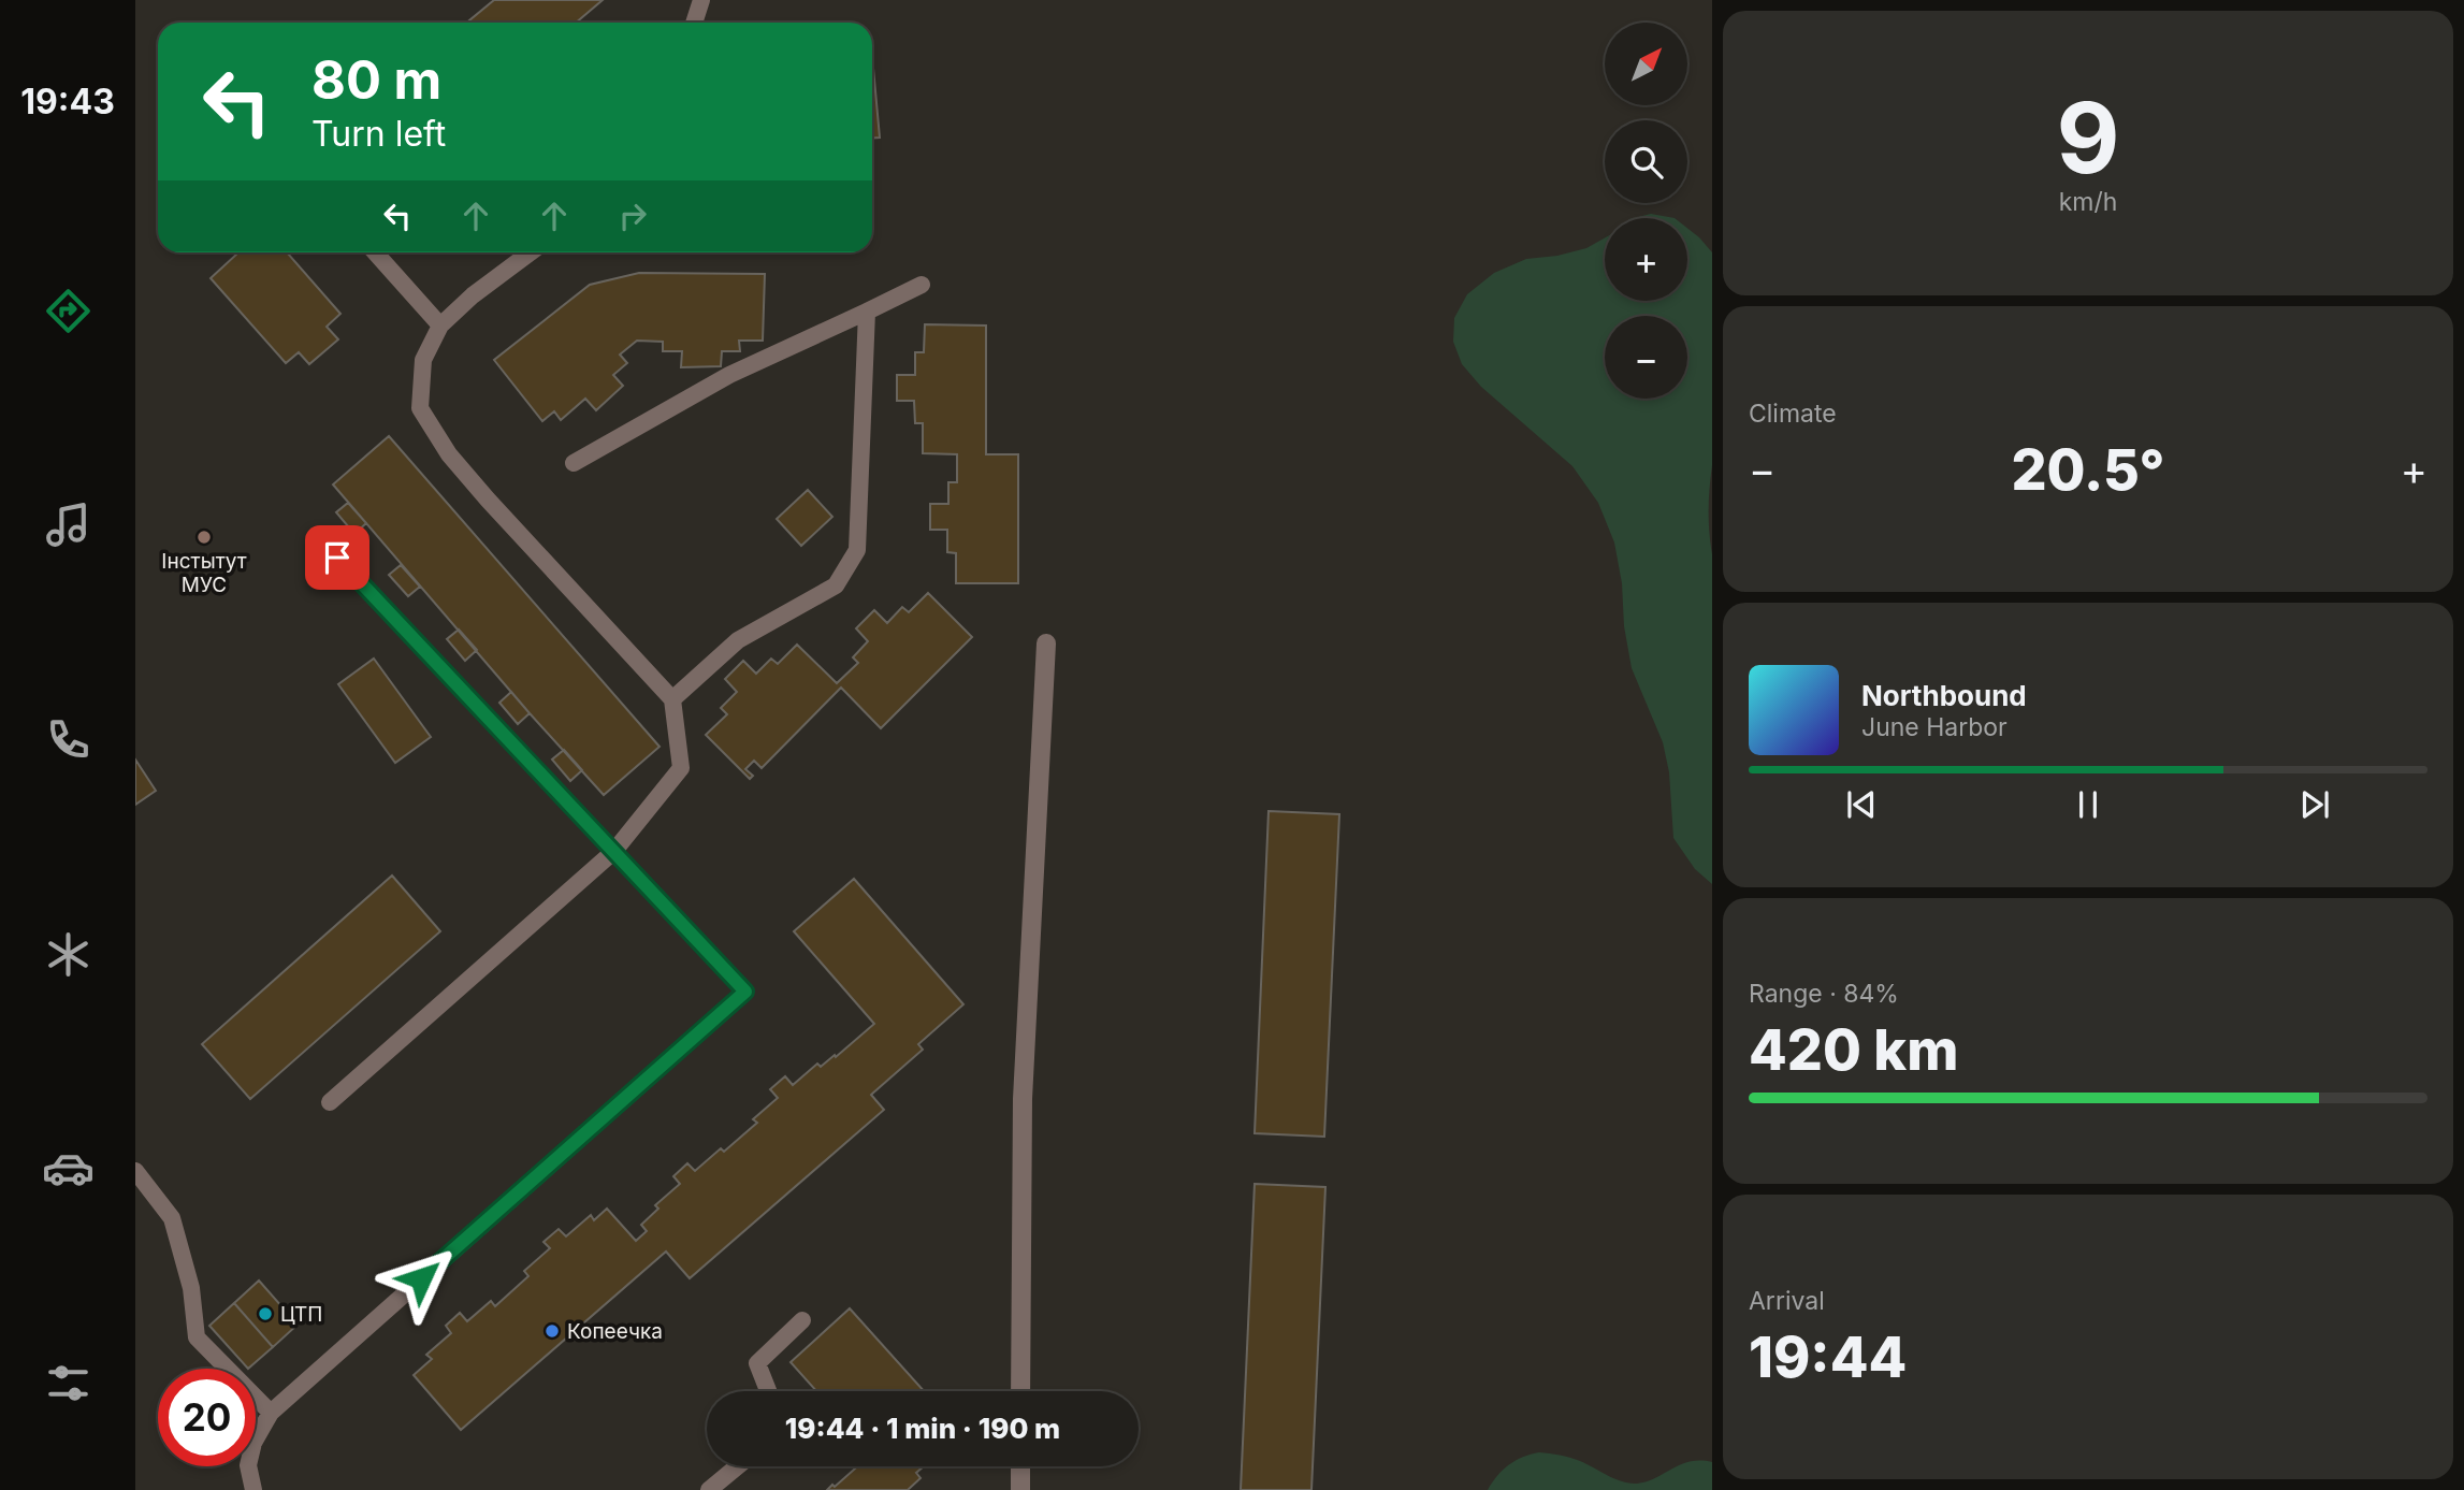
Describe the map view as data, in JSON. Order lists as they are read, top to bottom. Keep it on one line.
{"places":["Інстытут МУС","ЦТП","Копеечка"],"north":"top right","page":{"tabs":"19:43","tile":[["9","km/h"],"Climate",["Range · 84%","420 km"],["Arrival","19:44"]],"map_buttons":["+","−"],"turn":["80 m","Turn left"],"heat":["−","20.5°","+"],"song":["Northbound","June Harbor"],"limit":"20","trip":"19:44 · 1 min · 190 m"}}
